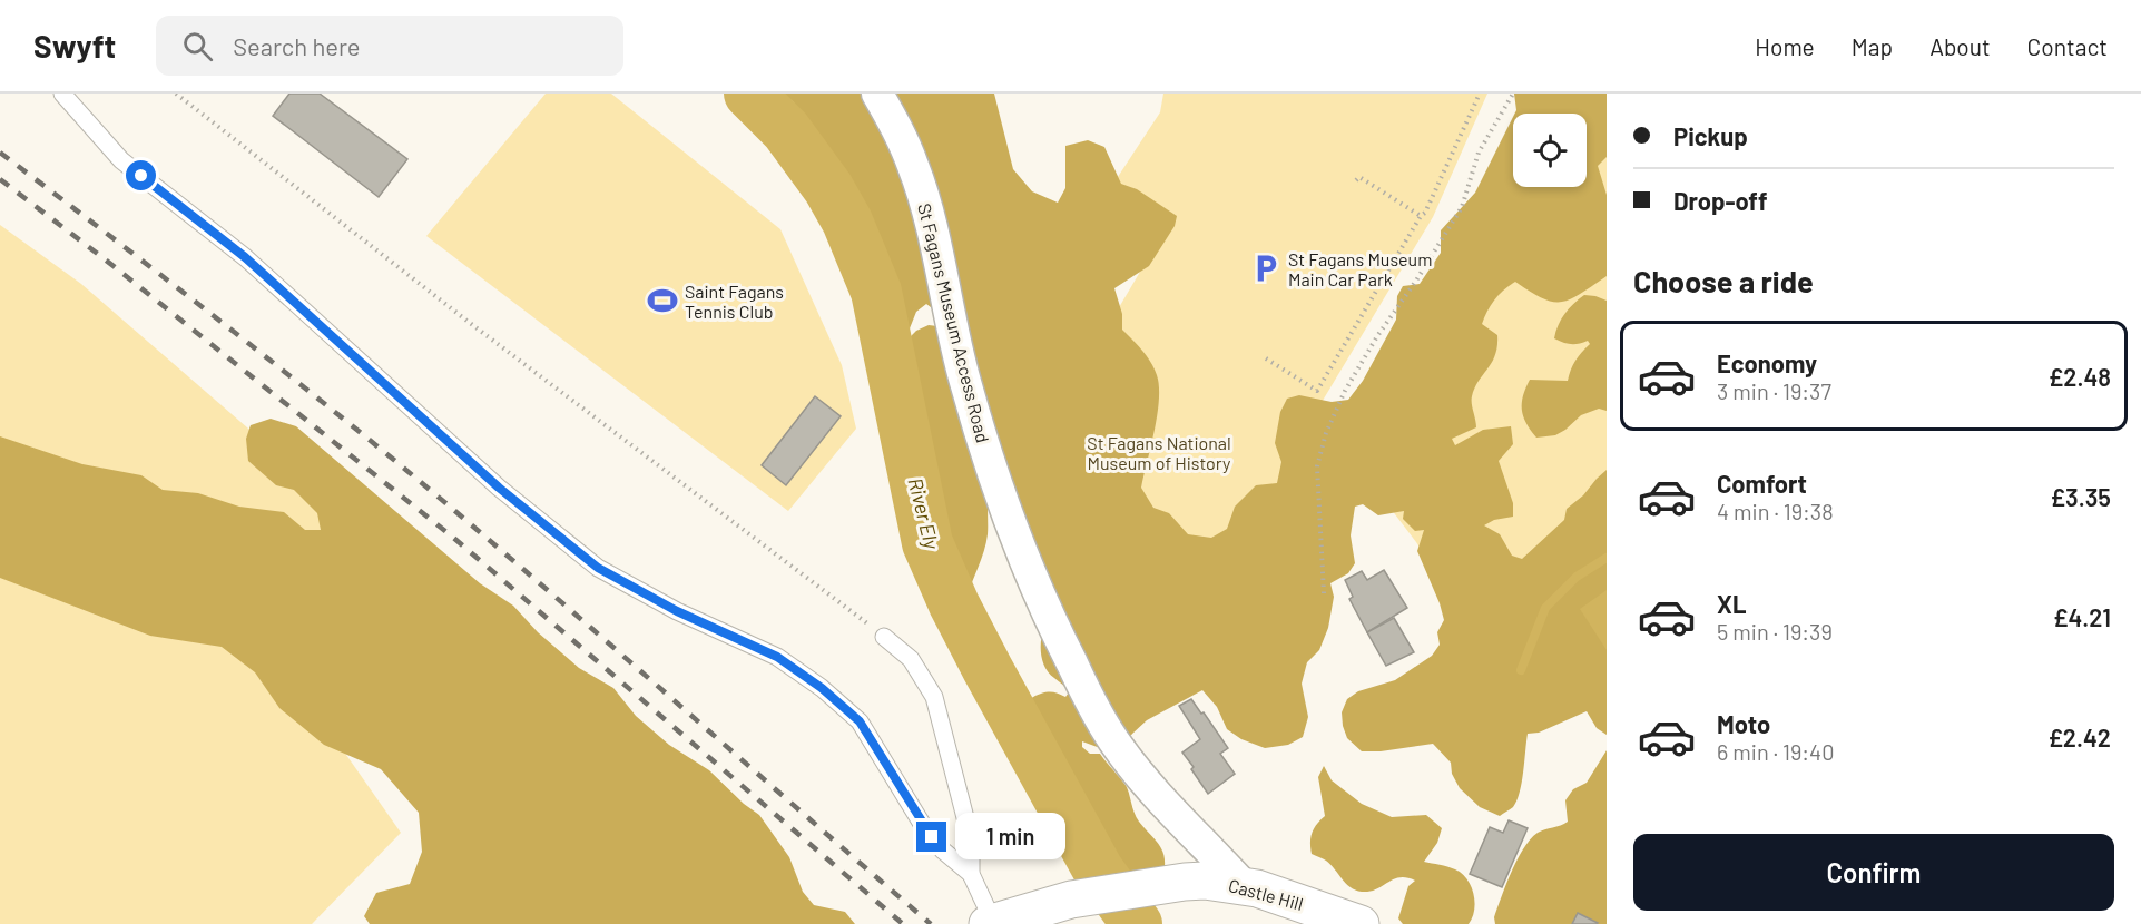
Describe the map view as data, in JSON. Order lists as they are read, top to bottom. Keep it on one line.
{"streets":{"street":["St Fagans Museum Access Road","Castle Hill"]},"crossings":[["St Fagans Museum Access Road","Castle Hill"]],"water":["River Ely"],"parks":["St Fagans National Museum of History"],"places":{"parking":["St Fagans Museum Main Car Park"],"sports":["Saint Fagans Tennis Club"]},"page":{"header":"Swyft","search":"Search here","nav":["Home","Map","About","Contact"],"banner":["Pickup","Drop-off"],"heading":"Choose a ride","list":[{"name":"Economy","note":"3 min · 19:37","value":"£2.48"},{"name":"Comfort","note":"4 min · 19:38","value":"£3.35"},{"name":"XL","note":"5 min · 19:39","value":"£4.21"},{"name":"Moto","note":"6 min · 19:40","value":"£2.42"}],"bubble":"1 min","buttons":"Confirm"}}
